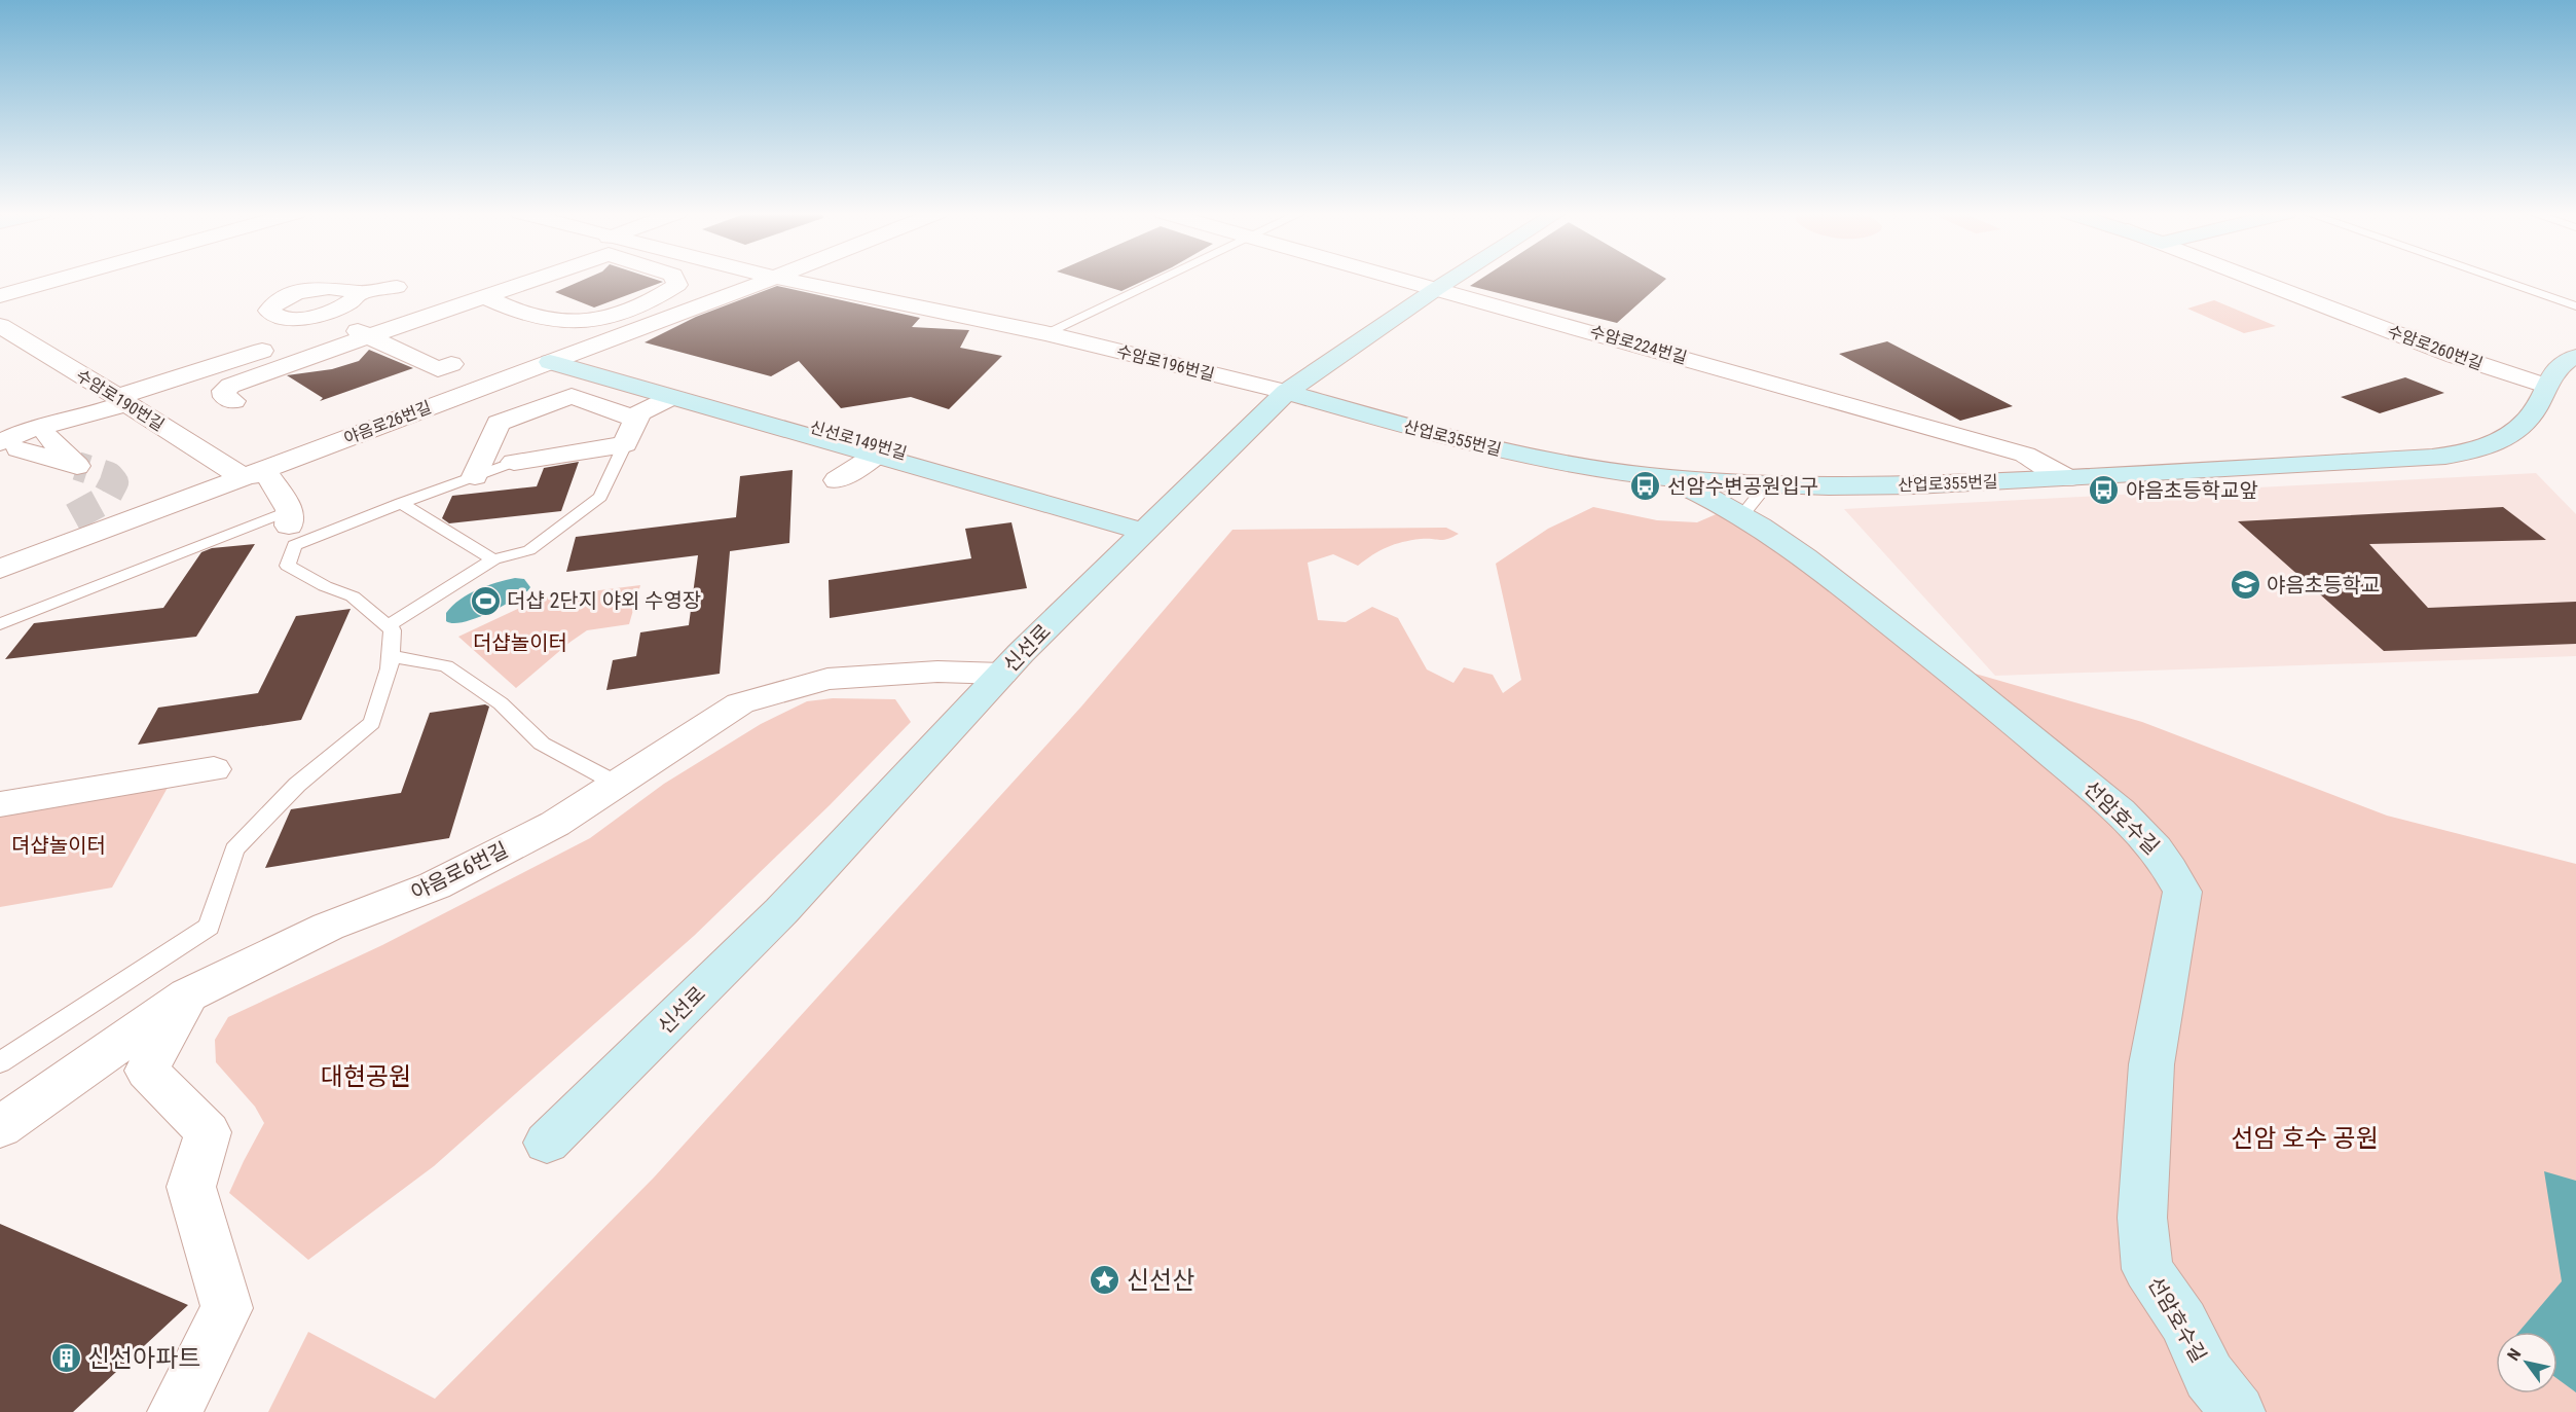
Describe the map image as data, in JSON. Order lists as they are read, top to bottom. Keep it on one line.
{"streets":{"street":["수암로224번길","수암로260번길","수암로196번길","수암로190번길","야음로26번길","산업로355번길","신선로149번길","신선로","선암호수길","야음로6번길"]},"crossings":[["수암로224번길","산업로355번길"],["수암로224번길","신선로"],["수암로260번길","산업로355번길"],["수암로196번길","산업로355번길"],["수암로196번길","신선로"],["수암로190번길","야음로26번길"],["야음로26번길","신선로149번길"],["산업로355번길","신선로"],["산업로355번길","선암호수길"],["신선로","야음로6번길"]],"parks":["더샵놀이터","뎌샵놀이터","대현공원","선암 호수 공원"],"places":{"bus stop":["선암수변공원입구","야음초등학교앞"],"school or university":["야음초등학교"],"sports":["더샵 2단지 야외 수영장"],"place":["신선산"],"building":["신선아파트"]},"north":"top left"}
